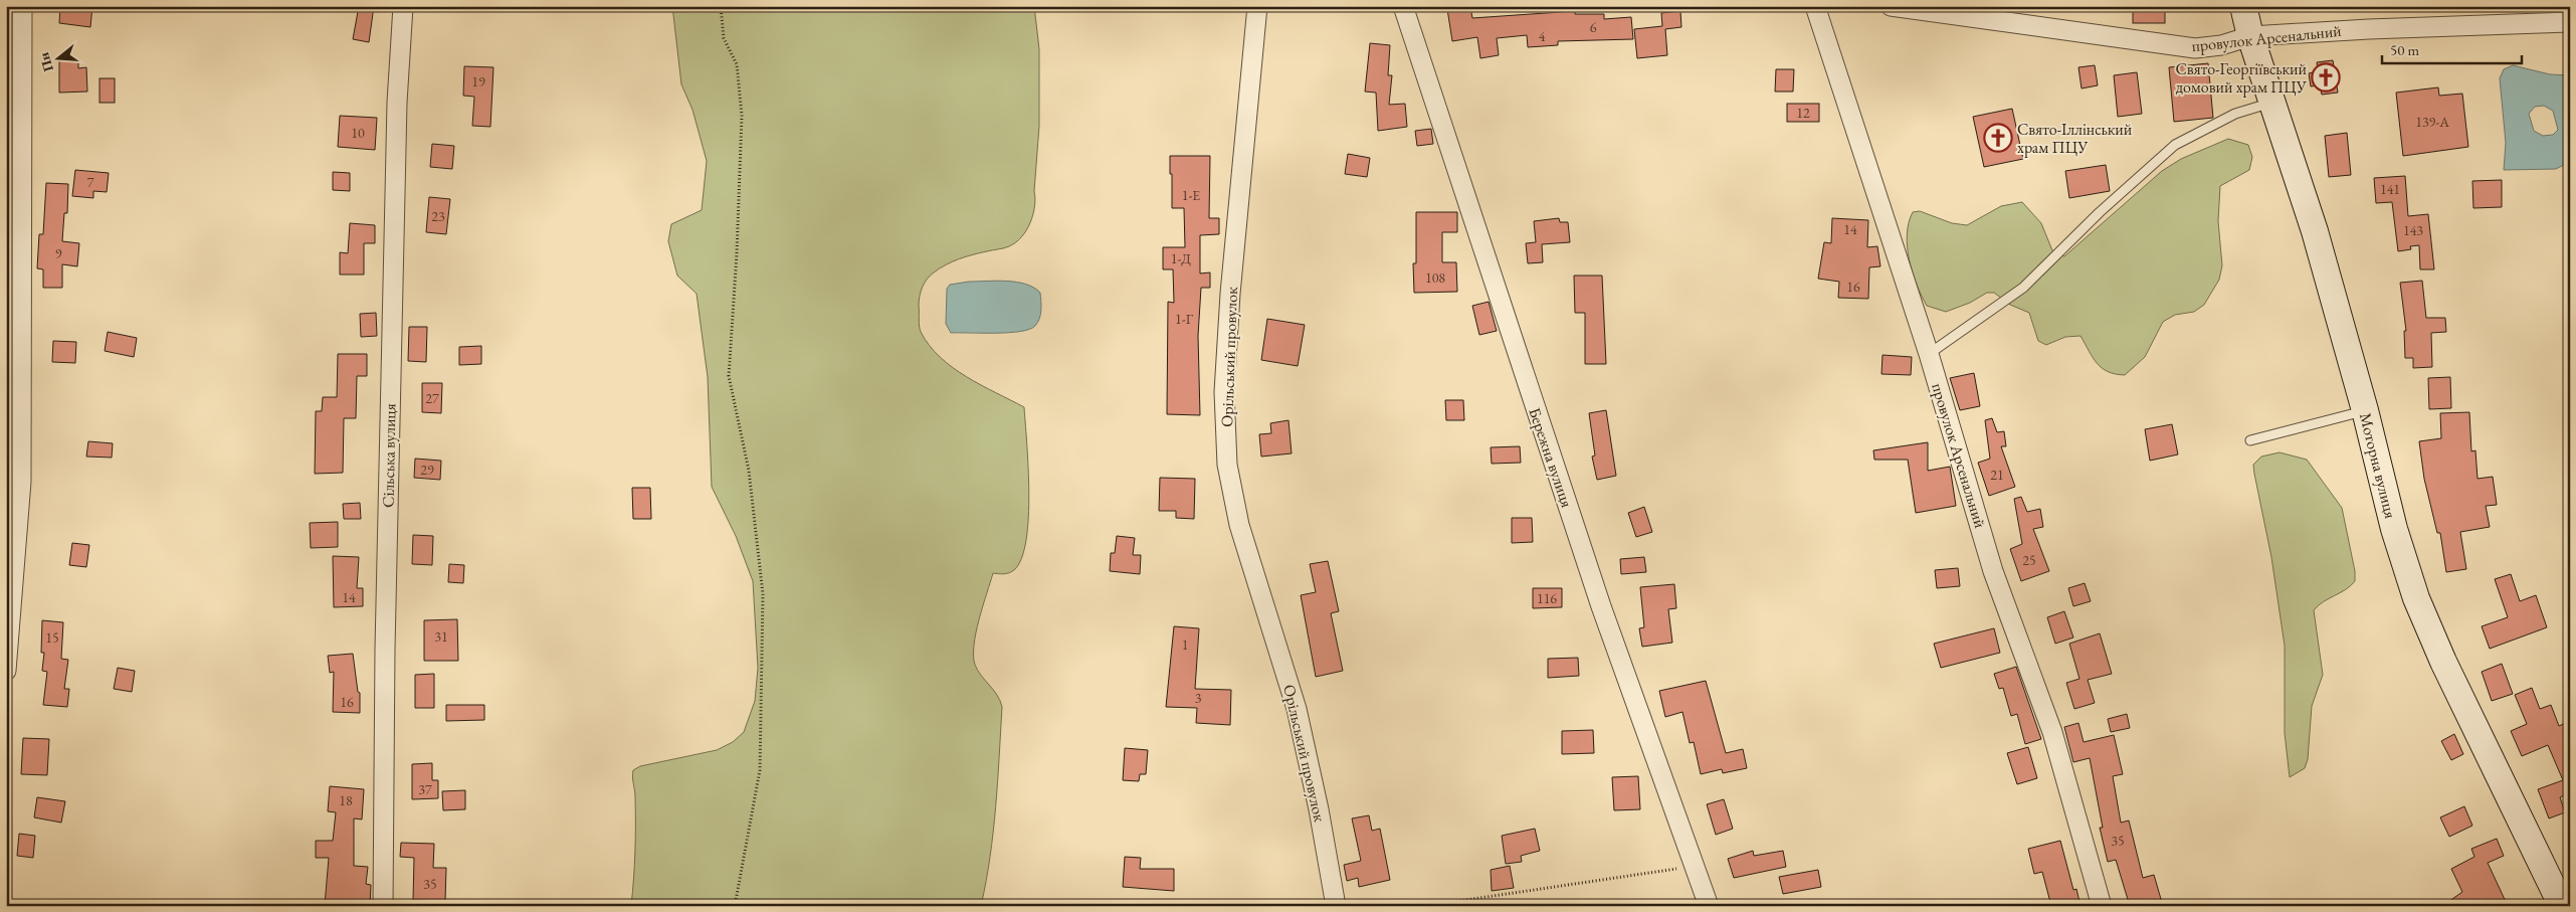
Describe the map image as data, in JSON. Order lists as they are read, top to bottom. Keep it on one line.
{"streets":{"street":["провулок Арсенальний","Орільський провулок","Сільська вулиця","Бережна вулиця","Моторна вулиця"]},"crossings":[["провулок Арсенальний","Моторна вулиця"]],"places":{"church":["Свято-Георгіївський домовий храм ПЦУ","Свято-Іллінський храм ПЦУ"]},"house_numbers":["6","4","19","12","139-А","10","7","141","1-Е","23","14","143","9","1-Д","108","16","1-Г","27","29","21","25","14","116","31","15","1","3","16","37","18","35","35"],"scale_bar":"50 m","north":"left"}
